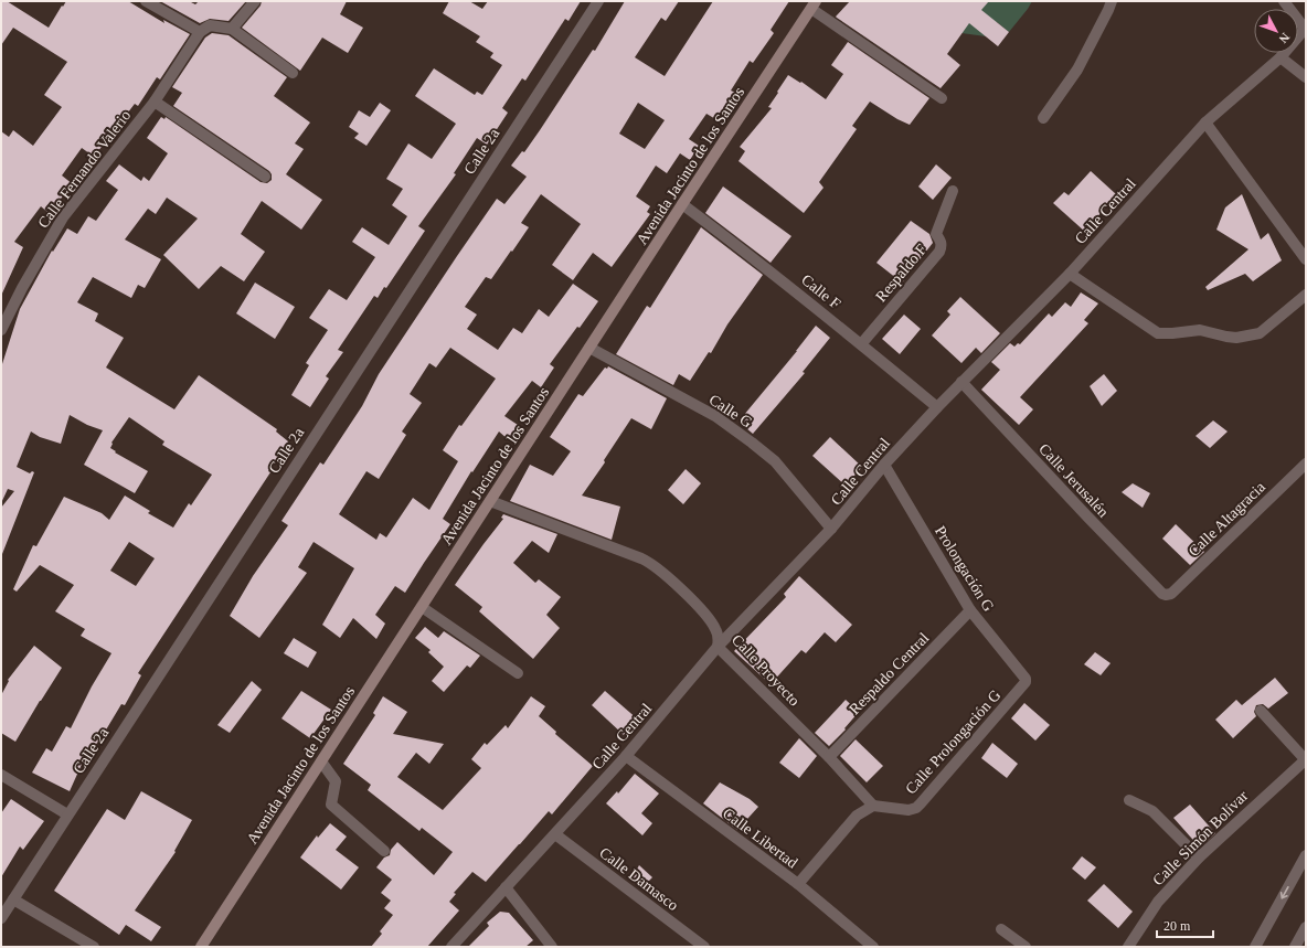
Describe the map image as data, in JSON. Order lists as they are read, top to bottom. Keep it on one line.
{"streets":{"main road":["Avenida Jacinto de los Santos"],"street":["Calle 2a","Calle Fernando Valerio","Calle Central","Respaldo F","Calle F","Calle G","Calle Jerusalén","Calle Altagracia","Prolongación G","Calle Proyecto","Respaldo Central","Calle Prolongación G","Calle Libertad","Calle Simón Bolívar","Calle Damasco"]},"crossings":[["Avenida Jacinto de los Santos","Calle F"],["Avenida Jacinto de los Santos","Calle G"],["Avenida Jacinto de los Santos","Calle Proyecto"],["Calle Central","Calle F"],["Calle Central","Calle G"],["Calle Central","Calle Jerusalén"],["Calle Central","Prolongación G"],["Calle Central","Calle Proyecto"],["Calle Central","Calle Libertad"],["Calle Central","Calle Damasco"],["Respaldo F","Calle F"],["Calle Jerusalén","Calle Altagracia"],["Prolongación G","Respaldo Central"],["Prolongación G","Calle Prolongación G"],["Calle Proyecto","Respaldo Central"],["Calle Proyecto","Calle Prolongación G"]],"scale_bar":"20 m","north":"bottom right"}
